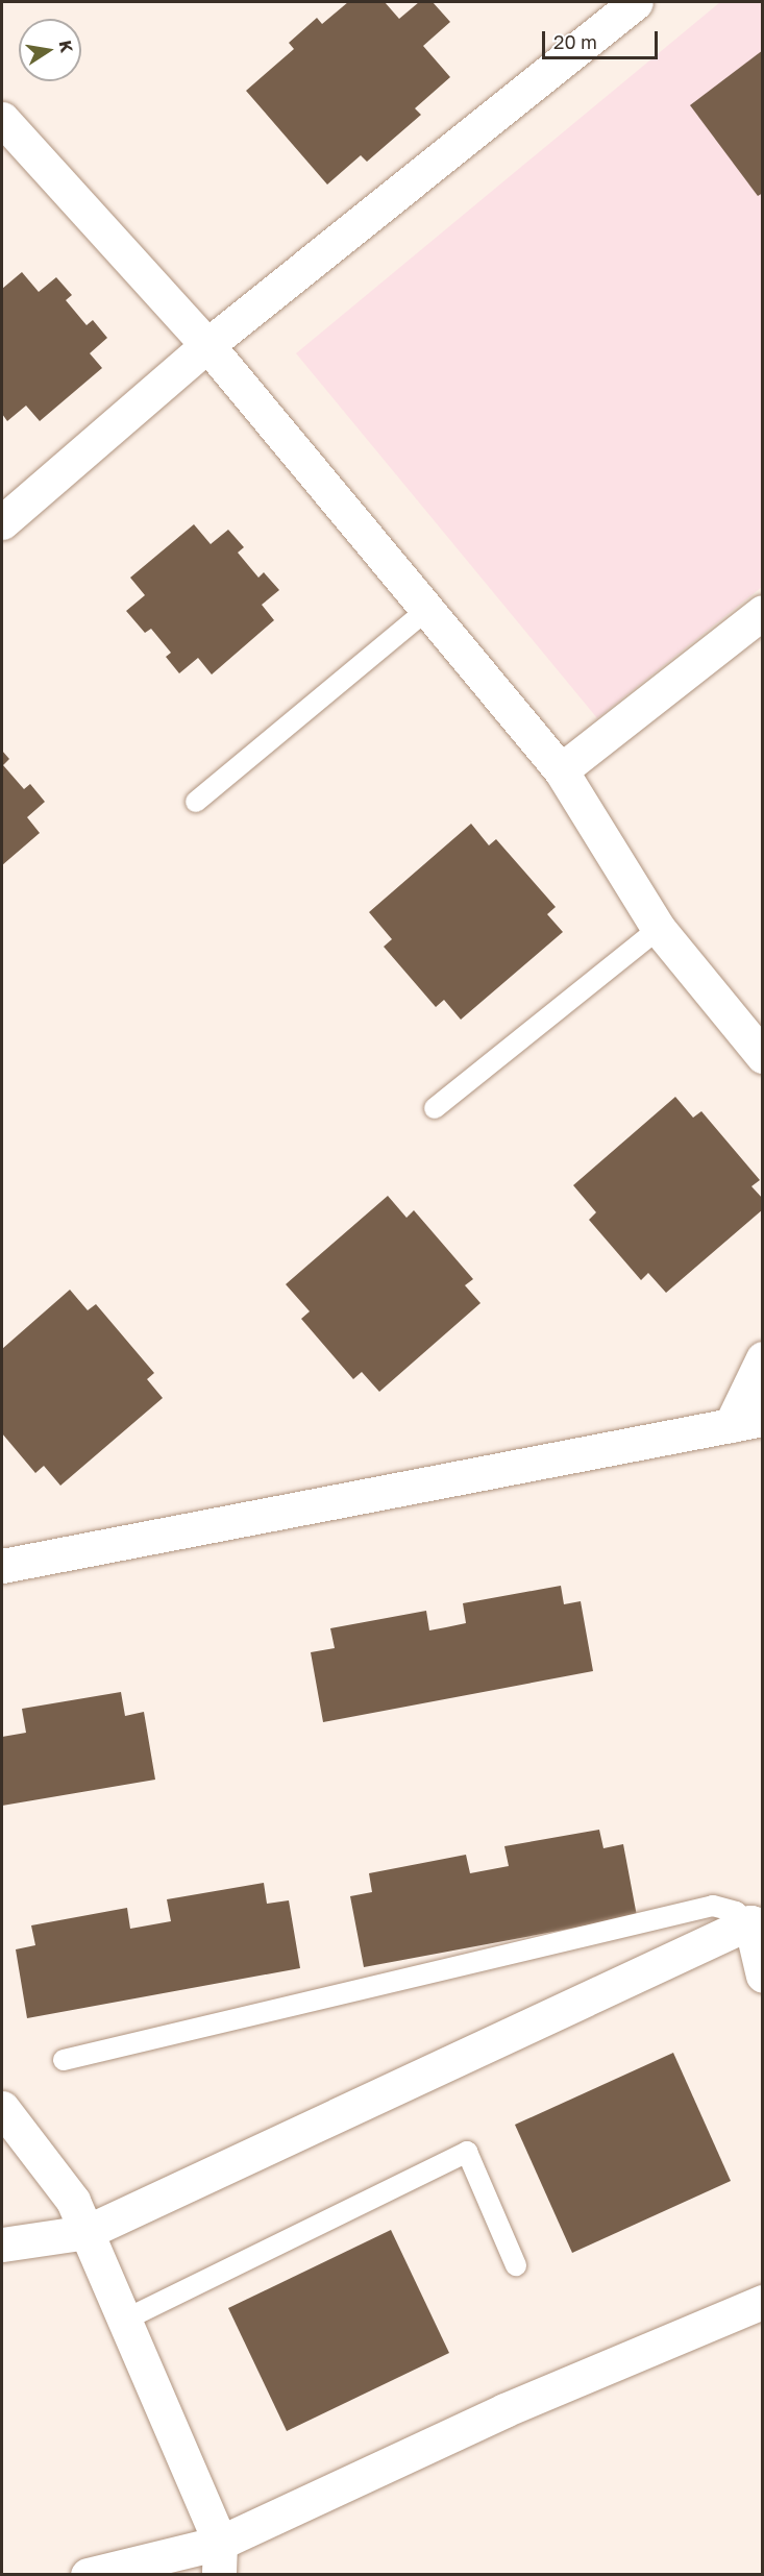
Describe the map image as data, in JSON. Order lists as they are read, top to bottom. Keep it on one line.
{"scale_bar":"20 m","north":"right"}
